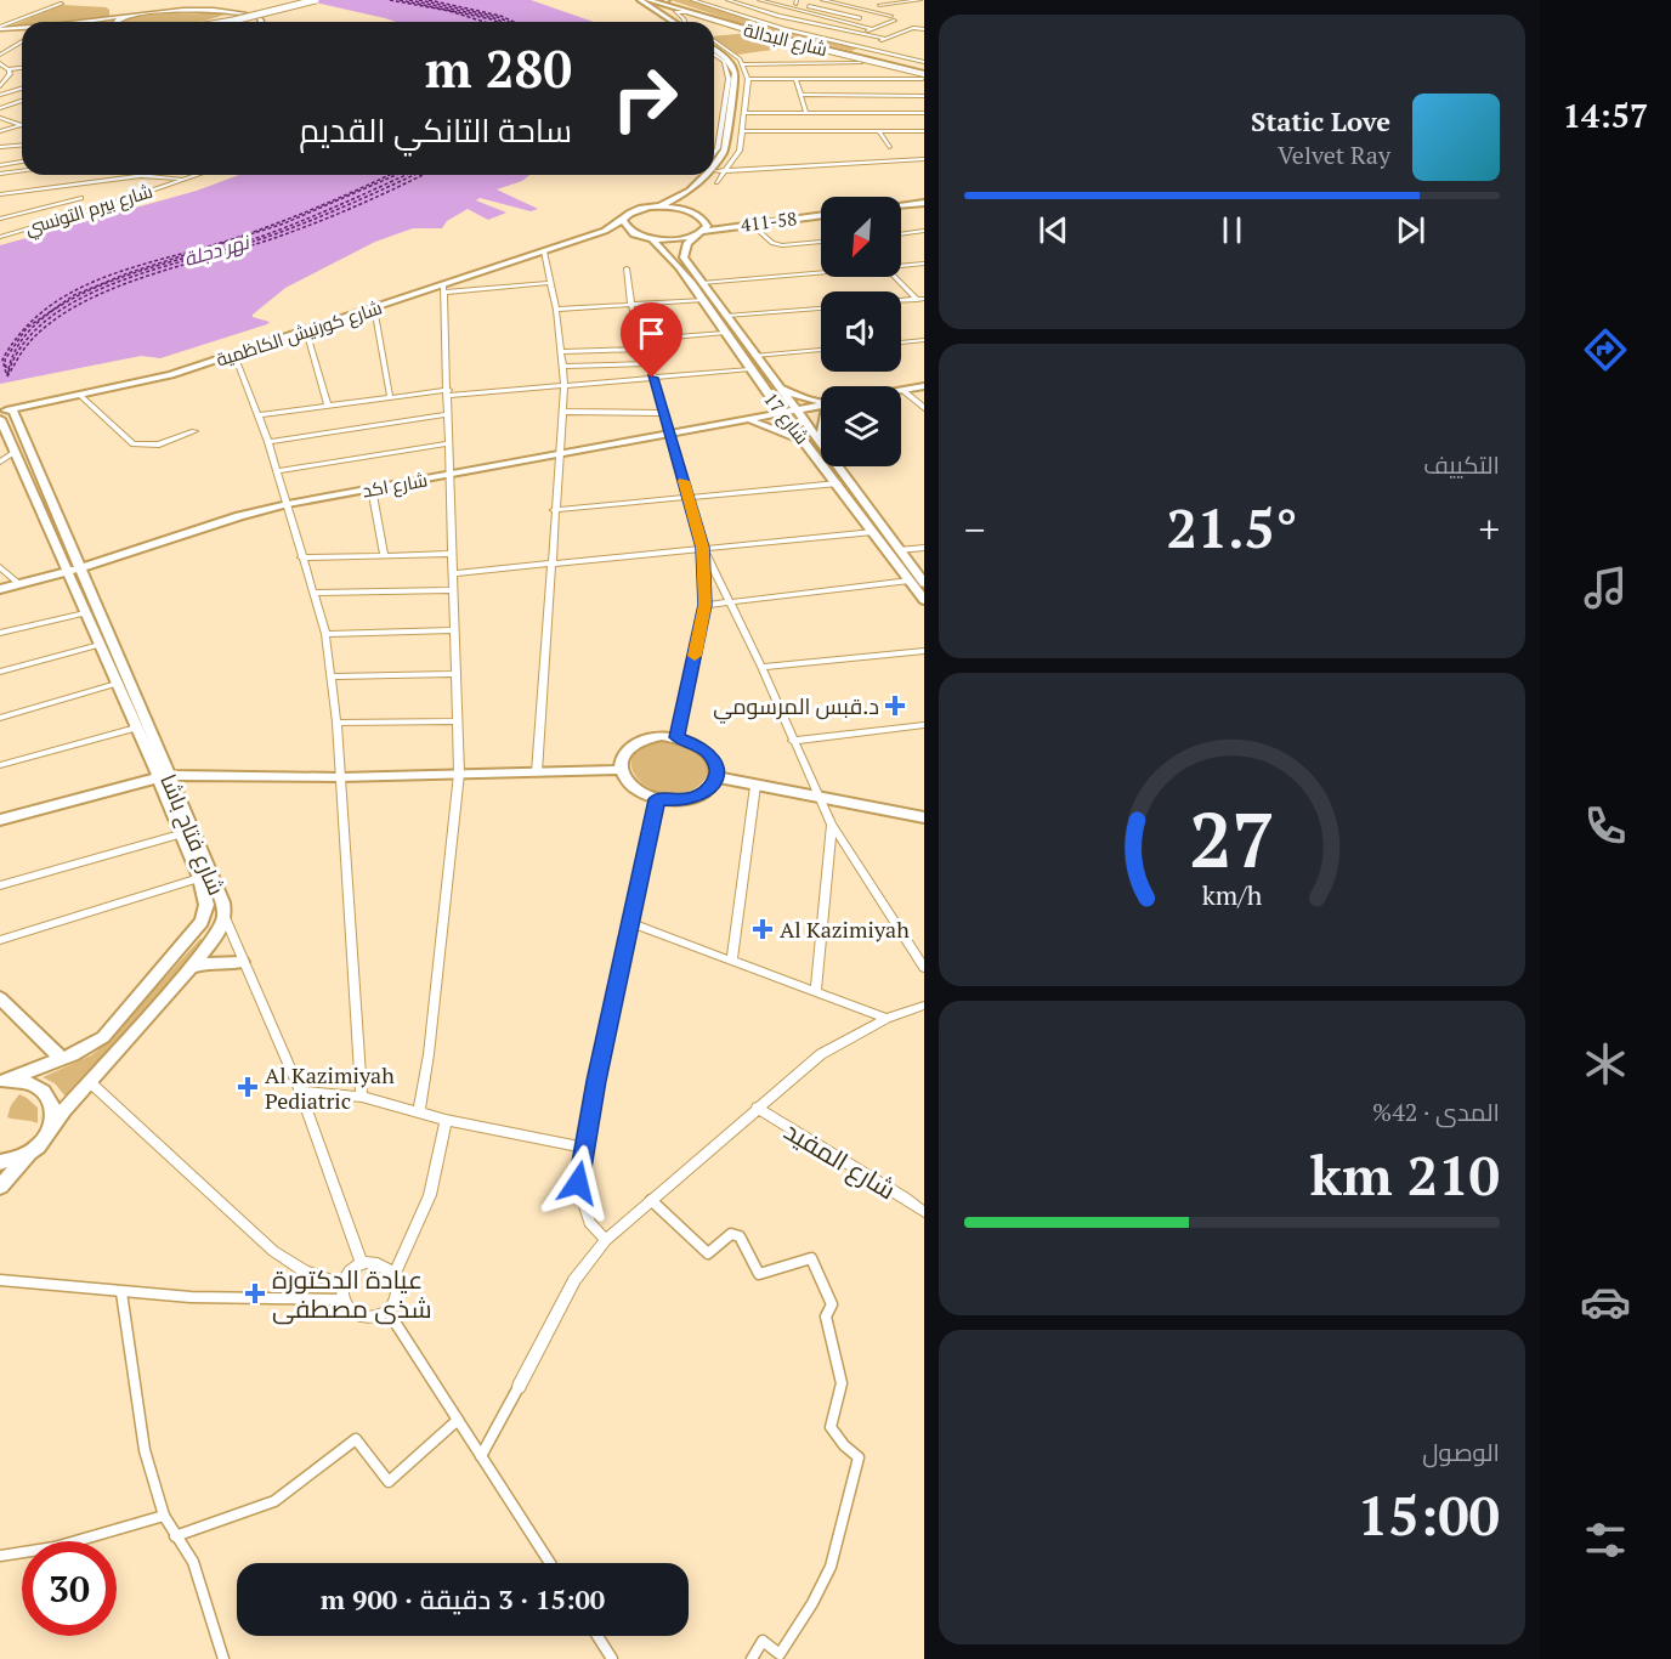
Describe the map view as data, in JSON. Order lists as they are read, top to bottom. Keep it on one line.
{"streets":{"street":["شارع البدالة","شارع بيرم التونسي","411-58","شارع كورنيش الكاظمية","شارع 17","شارع اكد","شارع فتاح باشا","شارع المفيد"]},"crossings":[["411-58","شارع كورنيش الكاظمية"],["411-58","شارع 17"],["شارع كورنيش الكاظمية","شارع فتاح باشا"],["شارع 17","شارع اكد"],["شارع اكد","شارع فتاح باشا"]],"water":["نهر دجلة"],"places":{"health":["د.قبس المرسومي","Al Kazimiyah","Al Kazimiyah Pediatric","عيادة الدكتورة شذى مصطفى"]},"north":"bottom left","page":{"tabs":"14:57","turn":["280 m","ساحة التانكي القديم"],"song":["Static Love","Velvet Ray"],"tile":["التكييف",["المدى · 42%","210 km"],["الوصول","15:00"]],"heat":["−","21.5°","+"],"limit":"30","trip":"15:00 · 3 دقيقة · 900 m","gauge":["27","km/h"]}}
